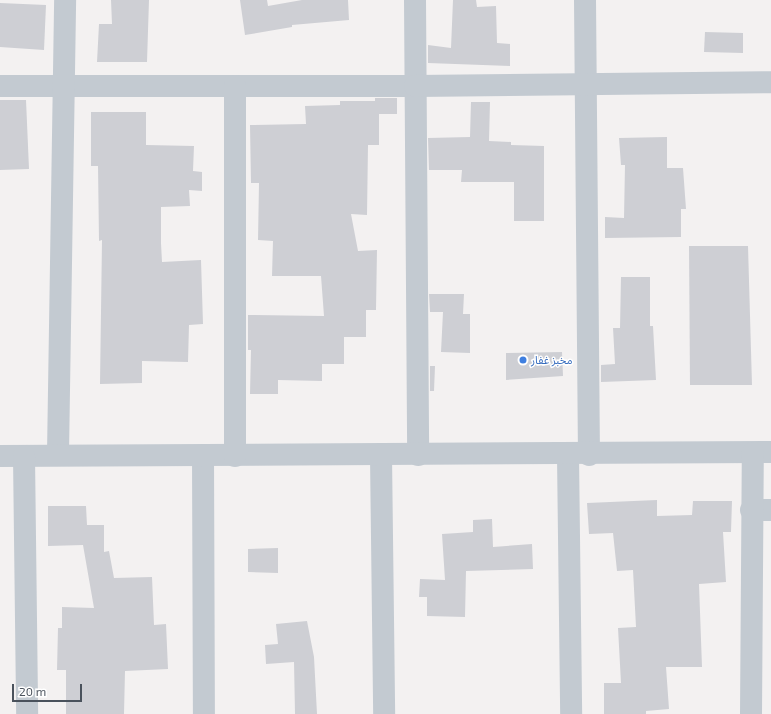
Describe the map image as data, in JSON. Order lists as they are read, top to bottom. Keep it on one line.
{"places":["مخبز غفار"],"scale_bar":"20 m"}
